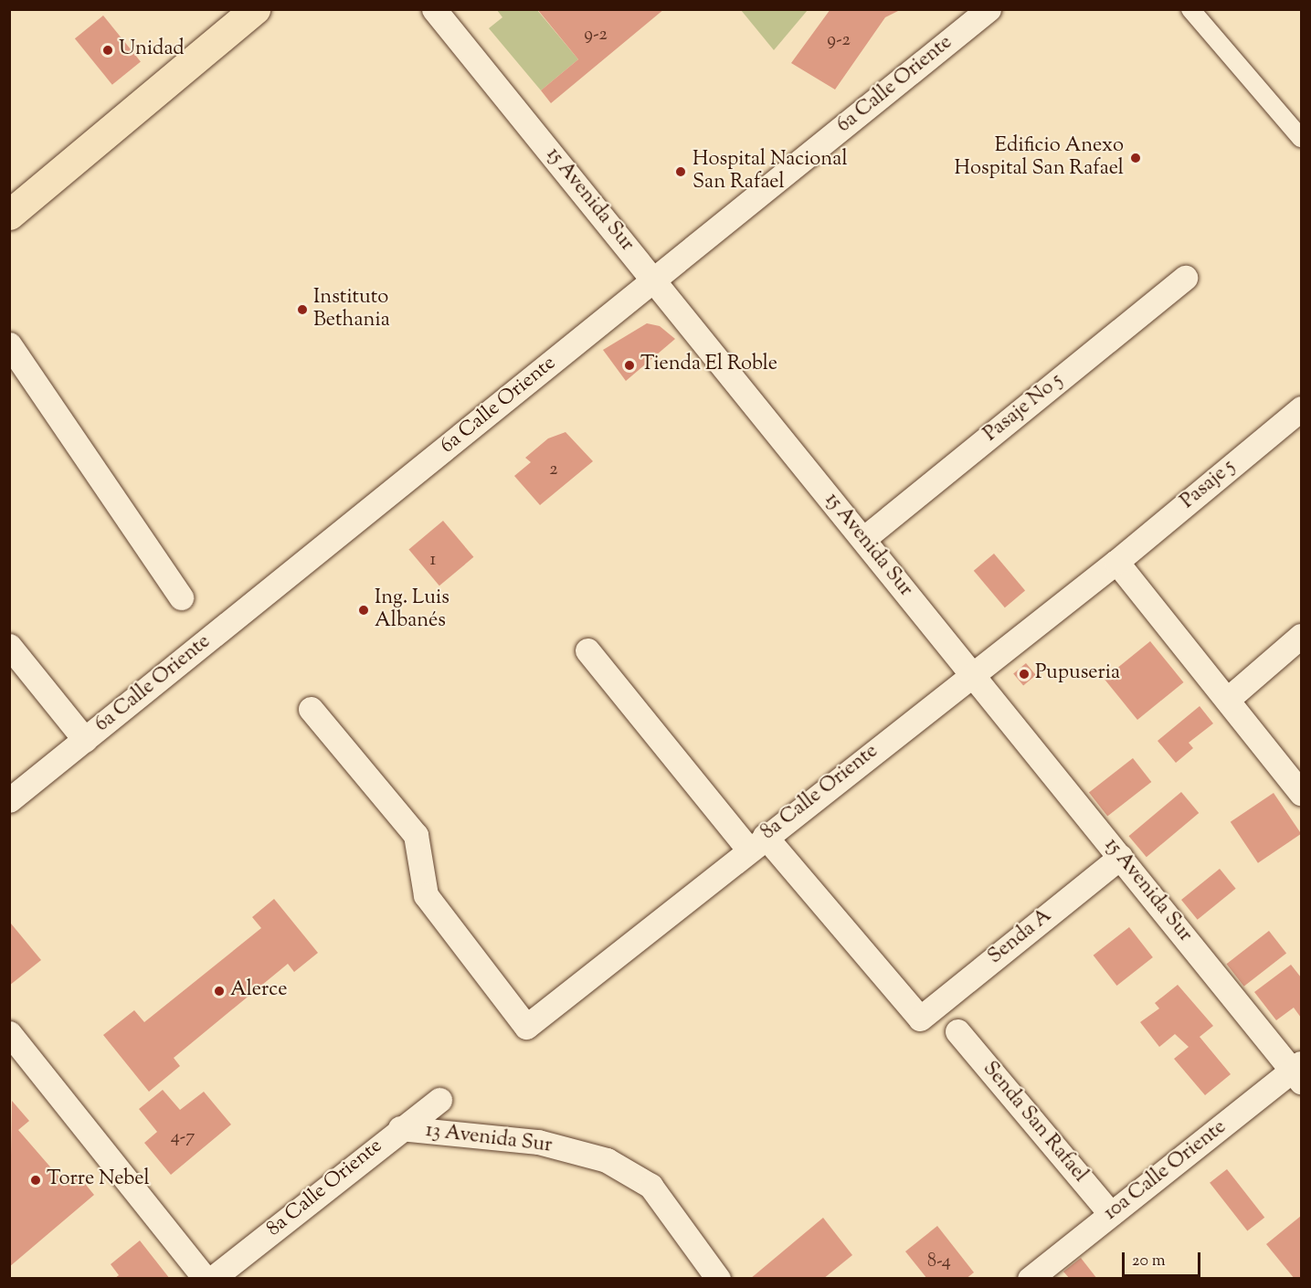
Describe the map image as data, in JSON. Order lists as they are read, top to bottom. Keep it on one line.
{"streets":{"street":["6a Calle Oriente","15 Avenida Sur","Pasaje No 5","Pasaje 5","8a Calle Oriente","Senda A","Senda San Rafael","13 Avenida Sur","10a Calle Oriente"]},"crossings":[["6a Calle Oriente","15 Avenida Sur"],["15 Avenida Sur","Pasaje No 5"],["15 Avenida Sur","8a Calle Oriente"],["15 Avenida Sur","Senda A"],["15 Avenida Sur","10a Calle Oriente"],["Pasaje 5","8a Calle Oriente"],["8a Calle Oriente","Senda A"],["8a Calle Oriente","13 Avenida Sur"],["Senda San Rafael","10a Calle Oriente"]],"places":["Unidad","Edificio Anexo Hospital San Rafael","Hospital Nacional San Rafael","Instituto Bethania","Tienda El Roble","Ing. Luis Albanés","Pupuseria","Alerce","Torre Nebel"],"house_numbers":["9-2","9-2","2","1","4-7","8-4"],"scale_bar":"20 m"}
